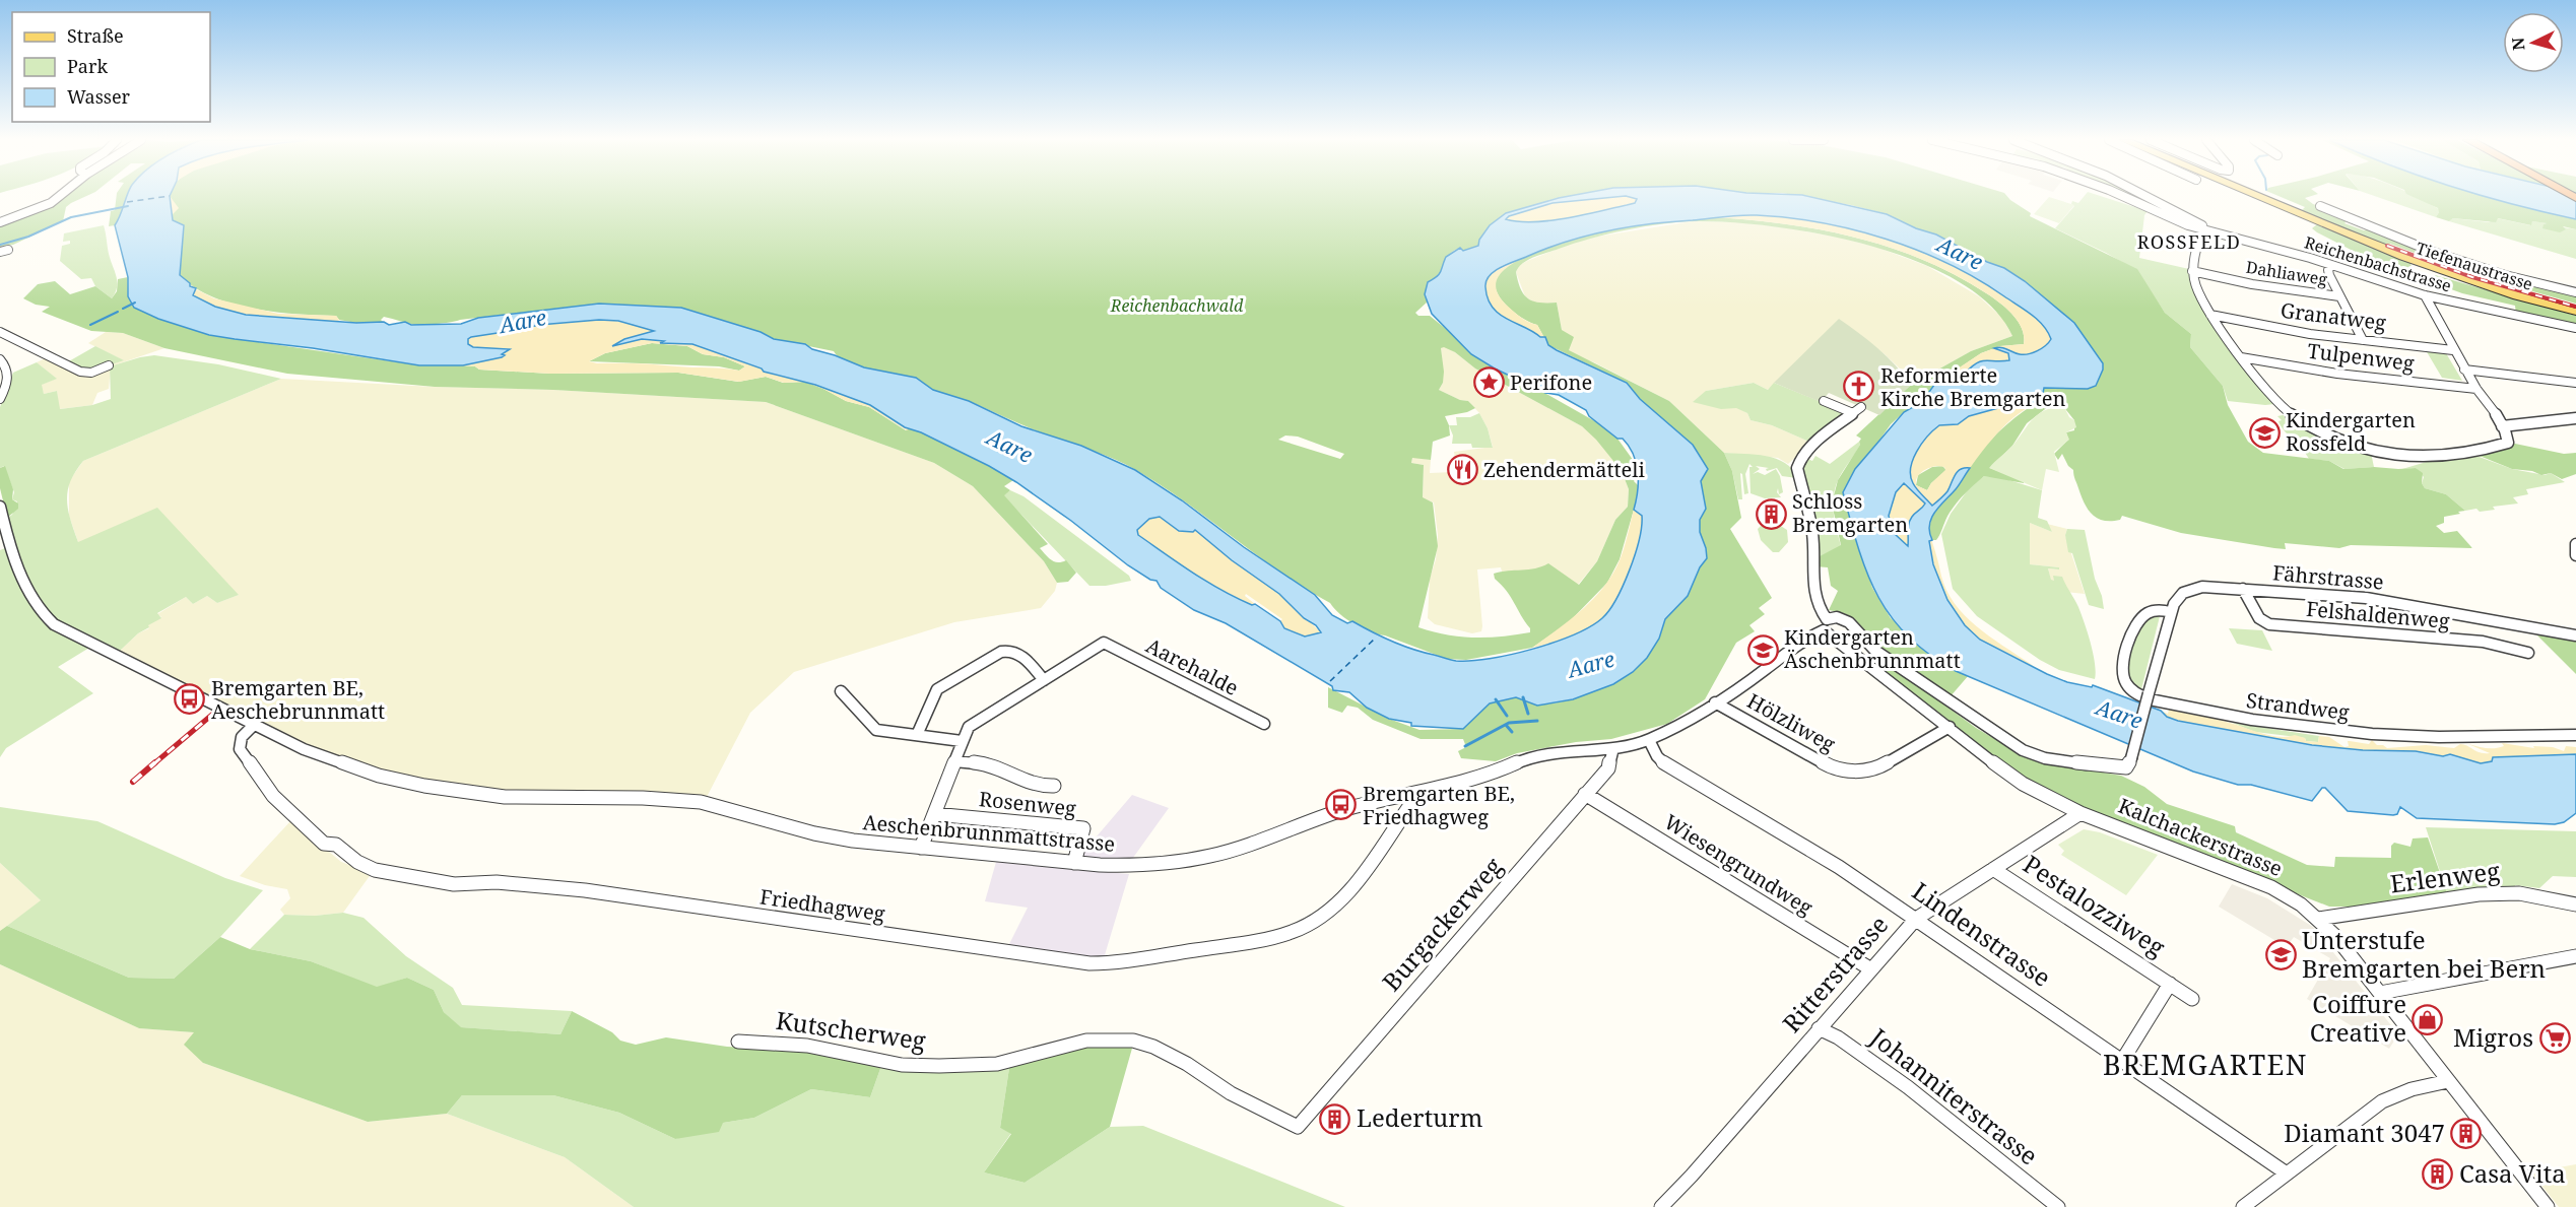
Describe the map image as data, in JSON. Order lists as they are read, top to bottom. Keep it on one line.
{"streets":{"main road":["Tiefenaustrasse"],"street":["Reichenbachstrasse","Dahliaweg","Granatweg","Tulpenweg","Fährstrasse","Felshaldenweg","Aarehalde","Strandweg","Hölzliweg","Rosenweg","Aeschenbrunnmattstrasse","Kalchackerstrasse","Wiesengrundweg","Erlenweg","Friedhagweg","Pestalozziweg","Burgackerweg","Lindenstrasse","Ritterstrasse","Kutscherweg","Johanniterstrasse"]},"crossings":[["Reichenbachstrasse","Dahliaweg"],["Dahliaweg","Granatweg"],["Fährstrasse","Felshaldenweg"],["Fährstrasse","Strandweg"],["Fährstrasse","Aeschenbrunnmattstrasse"],["Fährstrasse","Kalchackerstrasse"],["Hölzliweg","Aeschenbrunnmattstrasse"],["Hölzliweg","Kalchackerstrasse"],["Rosenweg","Aeschenbrunnmattstrasse"],["Aeschenbrunnmattstrasse","Kalchackerstrasse"],["Aeschenbrunnmattstrasse","Friedhagweg"],["Aeschenbrunnmattstrasse","Burgackerweg"],["Aeschenbrunnmattstrasse","Lindenstrasse"],["Kalchackerstrasse","Erlenweg"],["Kalchackerstrasse","Ritterstrasse"],["Wiesengrundweg","Burgackerweg"],["Wiesengrundweg","Ritterstrasse"],["Pestalozziweg","Lindenstrasse"],["Pestalozziweg","Ritterstrasse"],["Burgackerweg","Kutscherweg"],["Lindenstrasse","Ritterstrasse"],["Ritterstrasse","Johanniterstrasse"]],"districts":["ROSSFELD","BREMGARTEN"],"water":["Aare"],"parks":["Reichenbachwald"],"places":{"place":["Perifone"],"church":["Reformierte Kirche Bremgarten"],"school or university":["Kindergarten Rossfeld","Kindergarten Äschenbrunnmatt","Unterstufe Bremgarten bei Bern"],"restaurant":["Zehendermätteli"],"building":["Schloss Bremgarten","Lederturm","Diamant 3047","Casa Vita"],"bus stop":["Bremgarten BE, Aeschebrunnmatt","Bremgarten BE, Friedhagweg"],"shop":["Coiffure Creative"],"supermarket":["Migros"]},"legend":["Straße","Park","Wasser"],"north":"left"}
